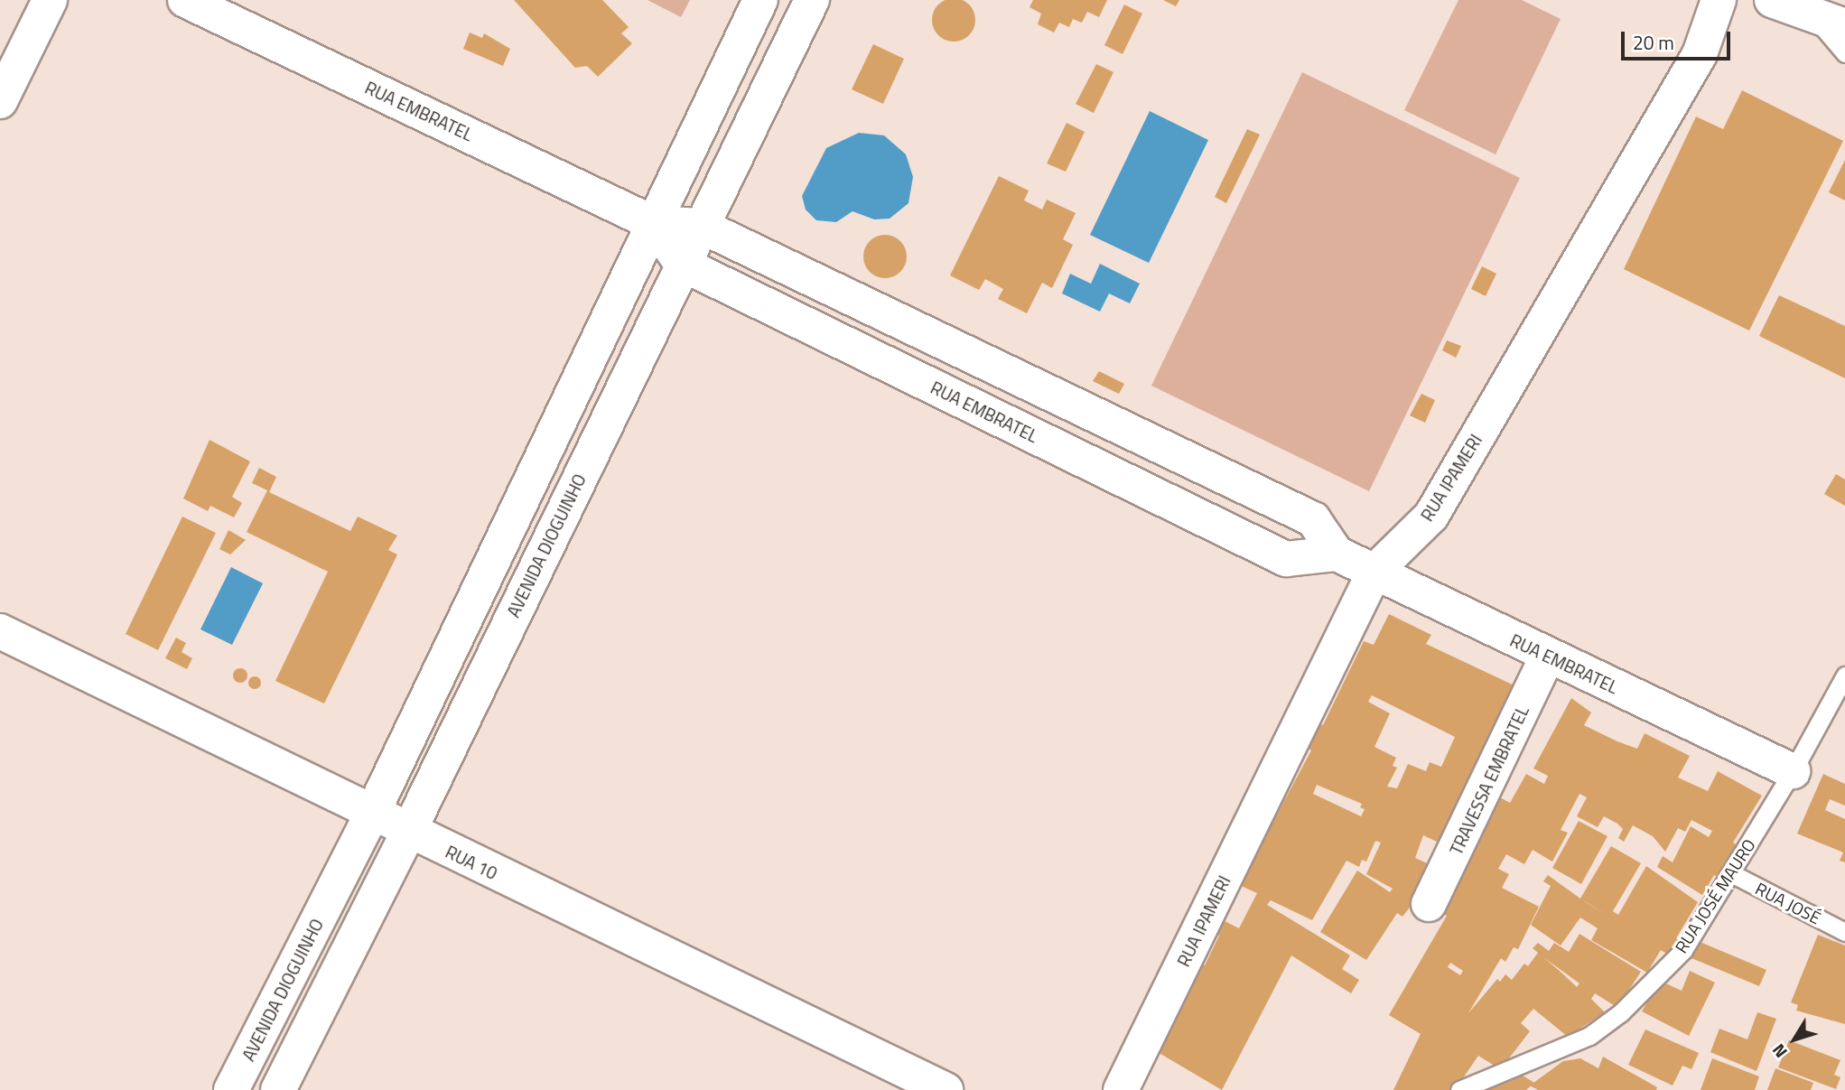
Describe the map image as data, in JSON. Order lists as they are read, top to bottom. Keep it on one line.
{"streets":{"street":["RUA EMBRATEL","RUA IPAMERI","AVENIDA DIOGUINHO","TRAVESSA EMBRATEL","RUA 10"],"lane":["RUA JOSÉ MAURO","RUA JOSÉ"]},"crossings":[["RUA EMBRATEL","RUA IPAMERI"],["RUA EMBRATEL","AVENIDA DIOGUINHO"],["RUA EMBRATEL","TRAVESSA EMBRATEL"],["RUA EMBRATEL","RUA JOSÉ MAURO"],["AVENIDA DIOGUINHO","RUA 10"],["RUA JOSÉ MAURO","RUA JOSÉ"]],"scale_bar":"20 m","north":"bottom left"}
